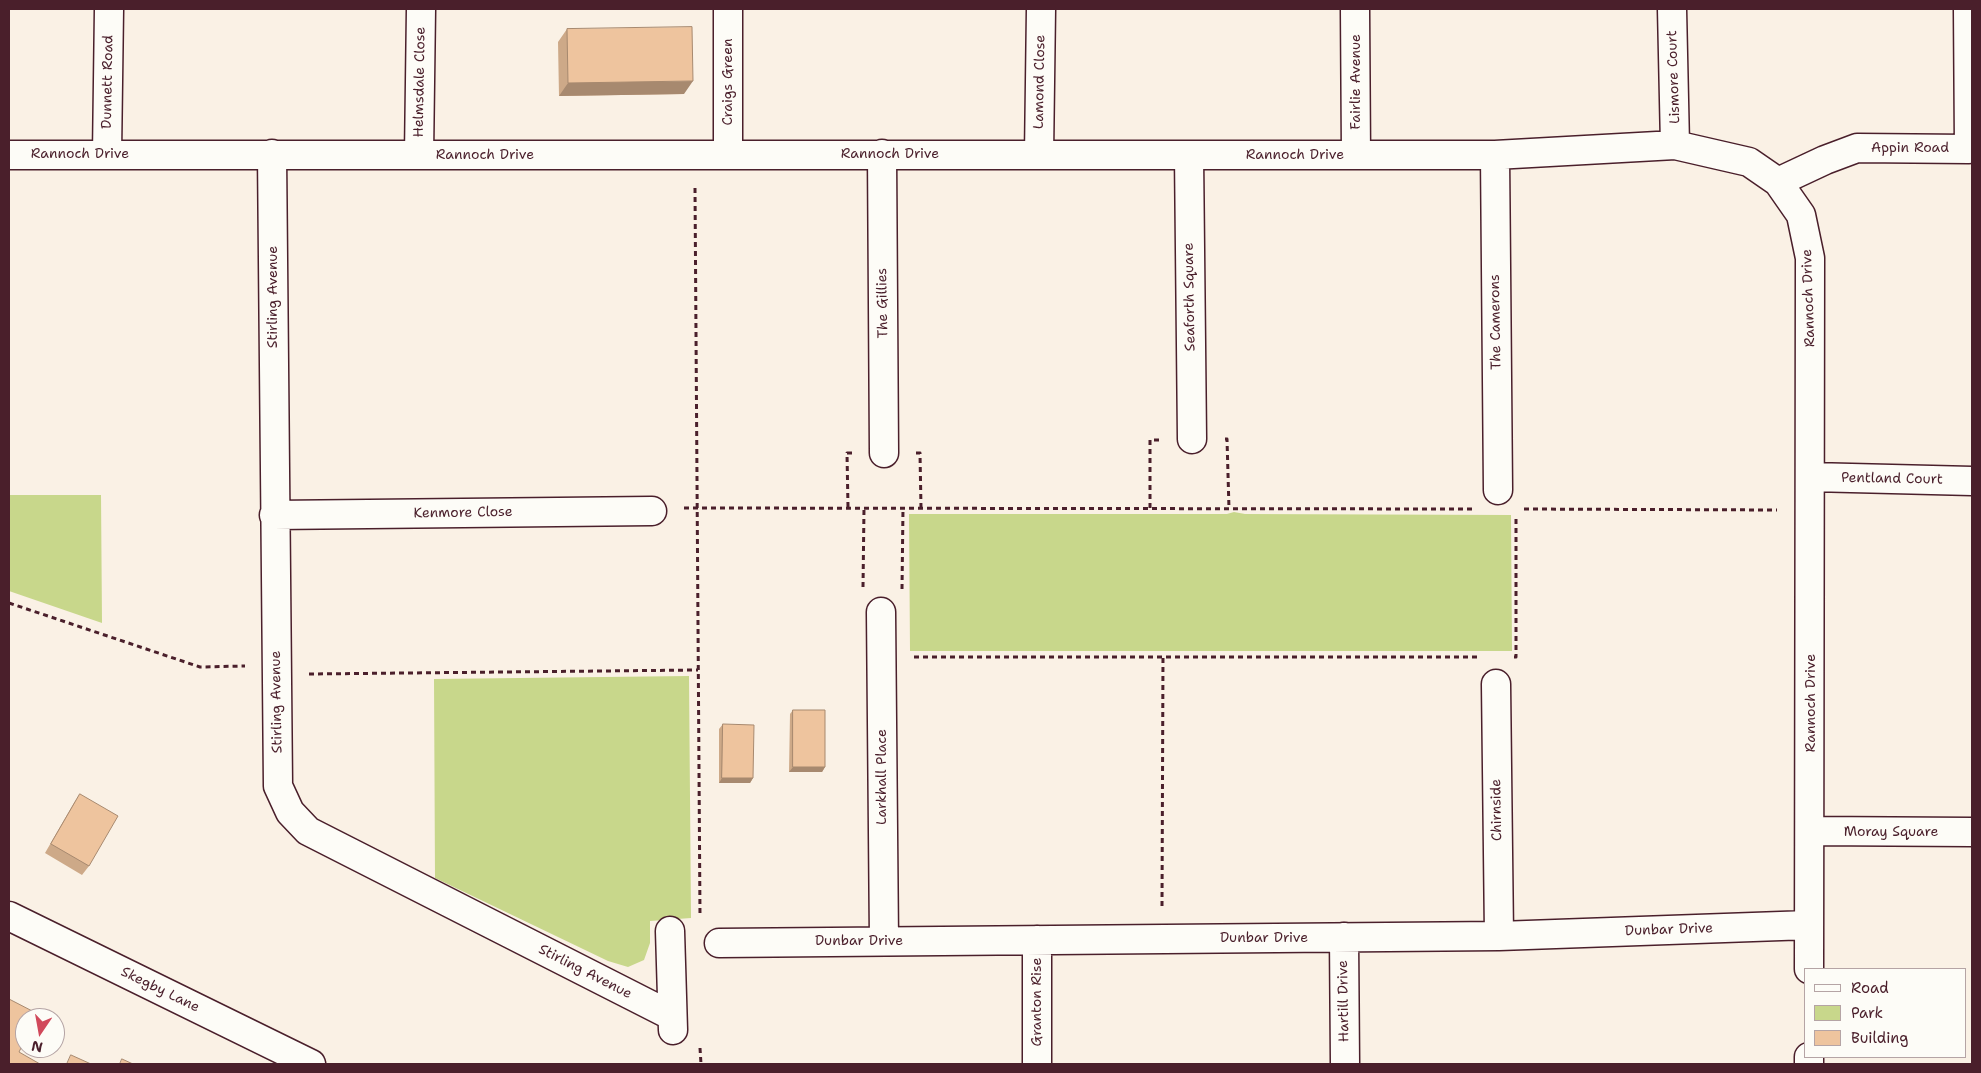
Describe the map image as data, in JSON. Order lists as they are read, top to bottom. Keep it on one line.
{"streets":{"street":["Lismore Court","Dunnett Road","Helmsdale Close","Craigs Green","Lamond Close","Fairlie Avenue","Appin Road","Rannoch Drive","Stirling Avenue","Seaforth Square","The Gillies","The Camerons","Pentland Court","Kenmore Close","Larkhall Place","Chirnside","Moray Square","Dunbar Drive","Skegby Lane","Hartill Drive","Granton Rise"]},"crossings":[["Lismore Court","Rannoch Drive"],["Dunnett Road","Rannoch Drive"],["Helmsdale Close","Rannoch Drive"],["Craigs Green","Rannoch Drive"],["Lamond Close","Rannoch Drive"],["Fairlie Avenue","Rannoch Drive"],["Appin Road","Rannoch Drive"],["Rannoch Drive","Stirling Avenue"],["Rannoch Drive","Seaforth Square"],["Rannoch Drive","The Gillies"],["Rannoch Drive","The Camerons"],["Rannoch Drive","Pentland Court"],["Rannoch Drive","Moray Square"],["Rannoch Drive","Dunbar Drive"],["Stirling Avenue","Kenmore Close"],["Larkhall Place","Dunbar Drive"],["Chirnside","Dunbar Drive"],["Dunbar Drive","Hartill Drive"],["Dunbar Drive","Granton Rise"]],"legend":["Road","Park","Building"],"north":"bottom"}
